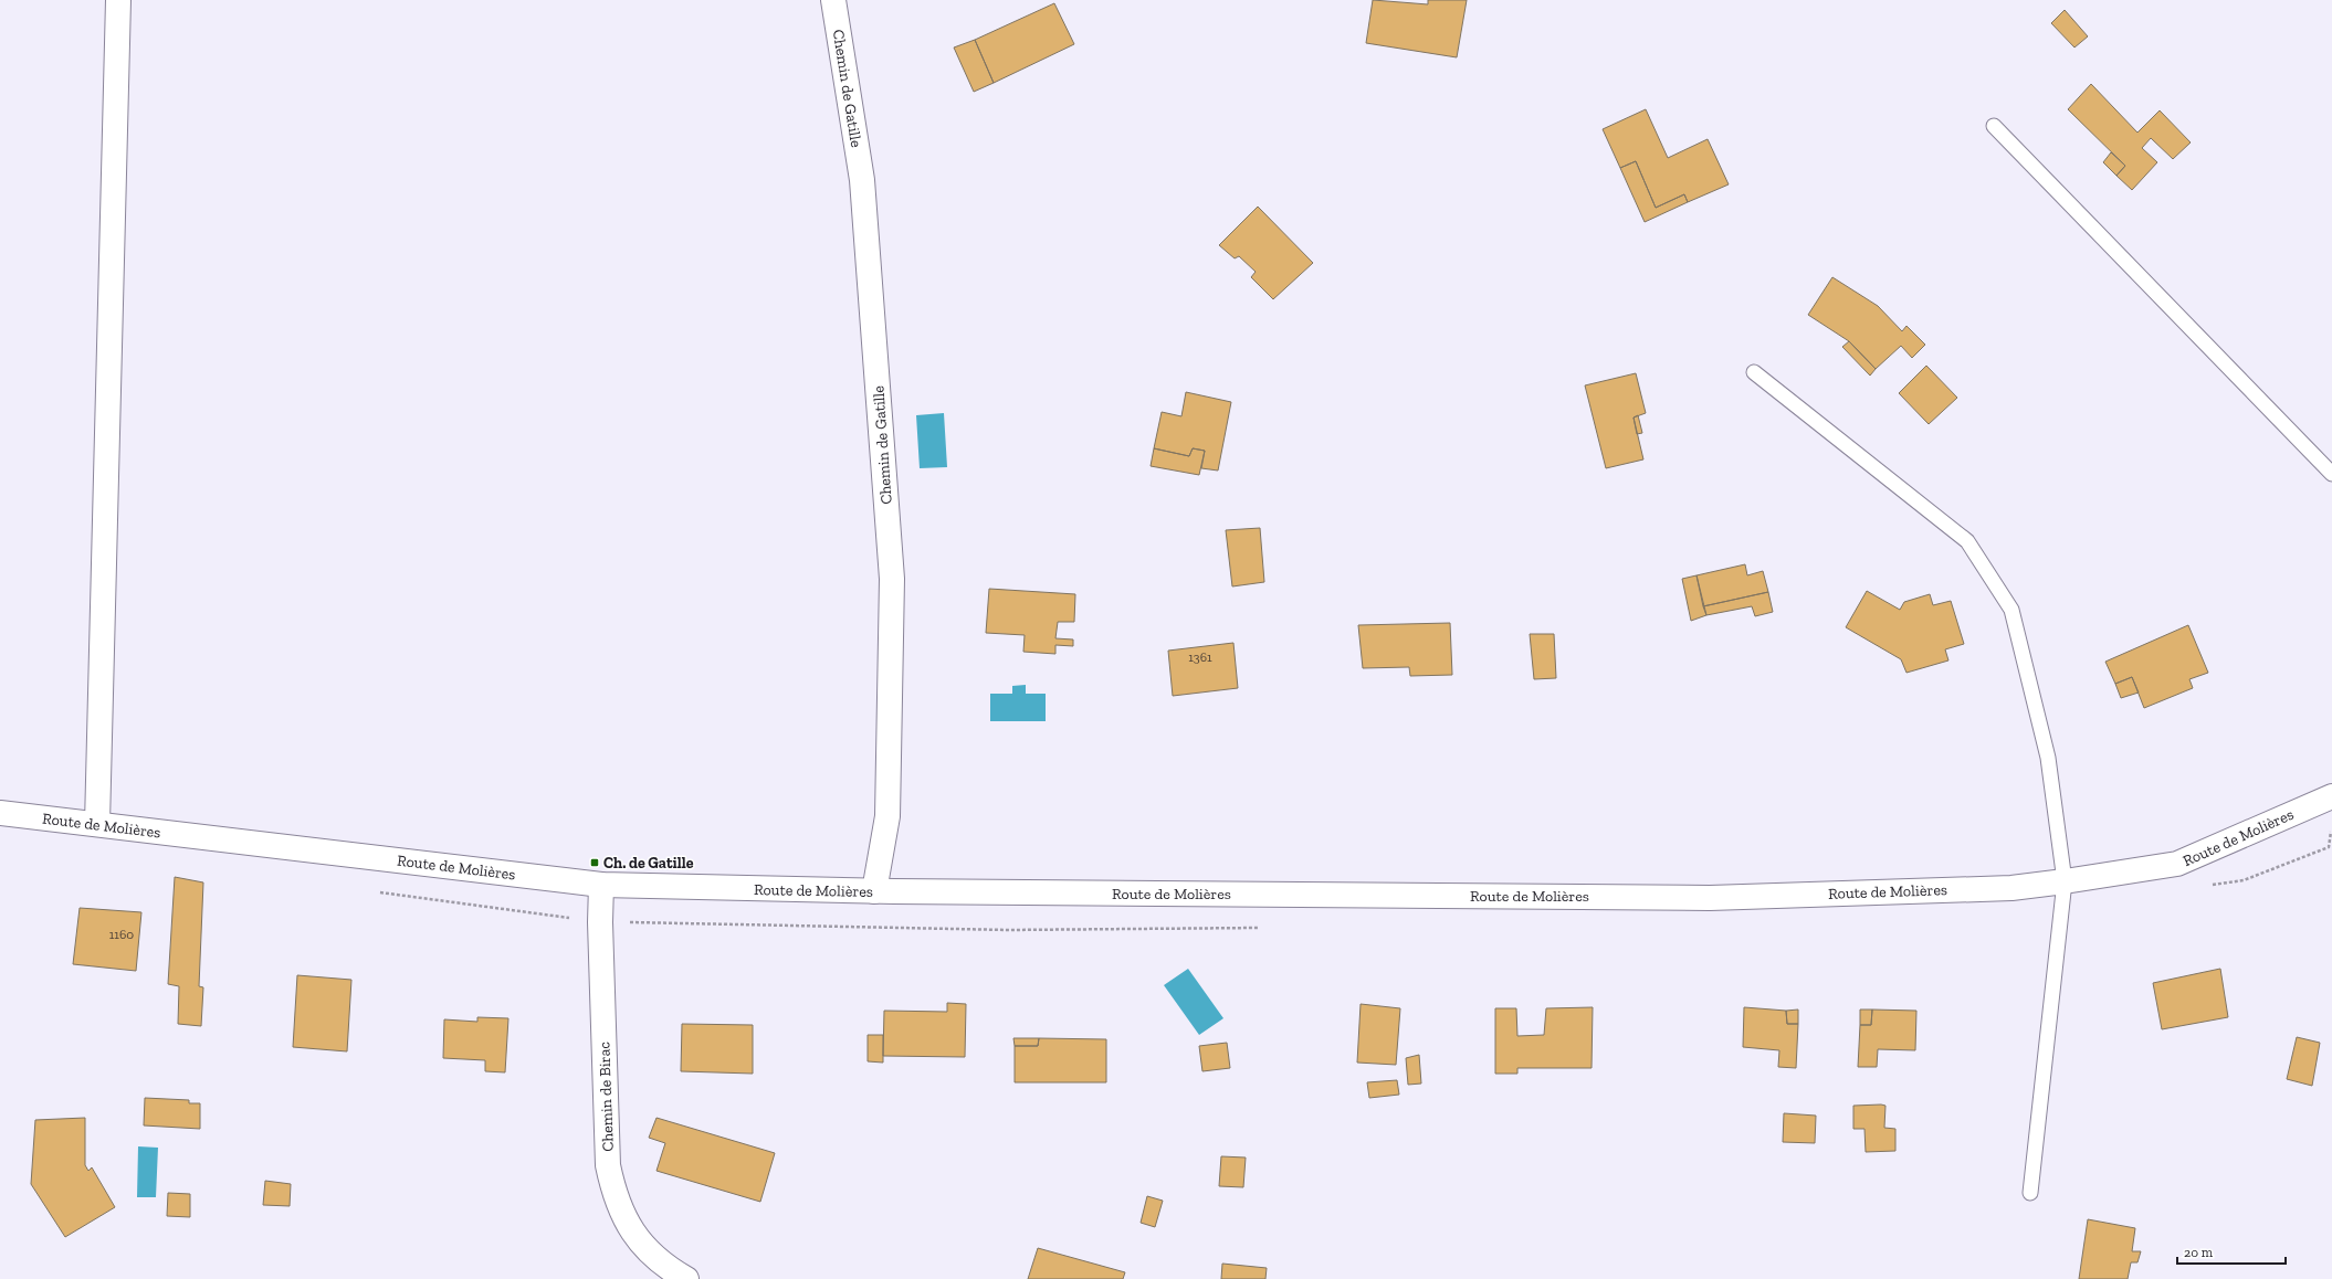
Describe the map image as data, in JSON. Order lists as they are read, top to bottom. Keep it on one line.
{"streets":{"main road":["Chemin de Gatille","Route de Molières","Chemin de Birac"]},"crossings":[["Chemin de Gatille","Route de Molières"],["Route de Molières","Chemin de Birac"]],"places":{"transit":["Ch. de Gatille"]},"house_numbers":["1361","1160"],"scale_bar":"20 m"}
